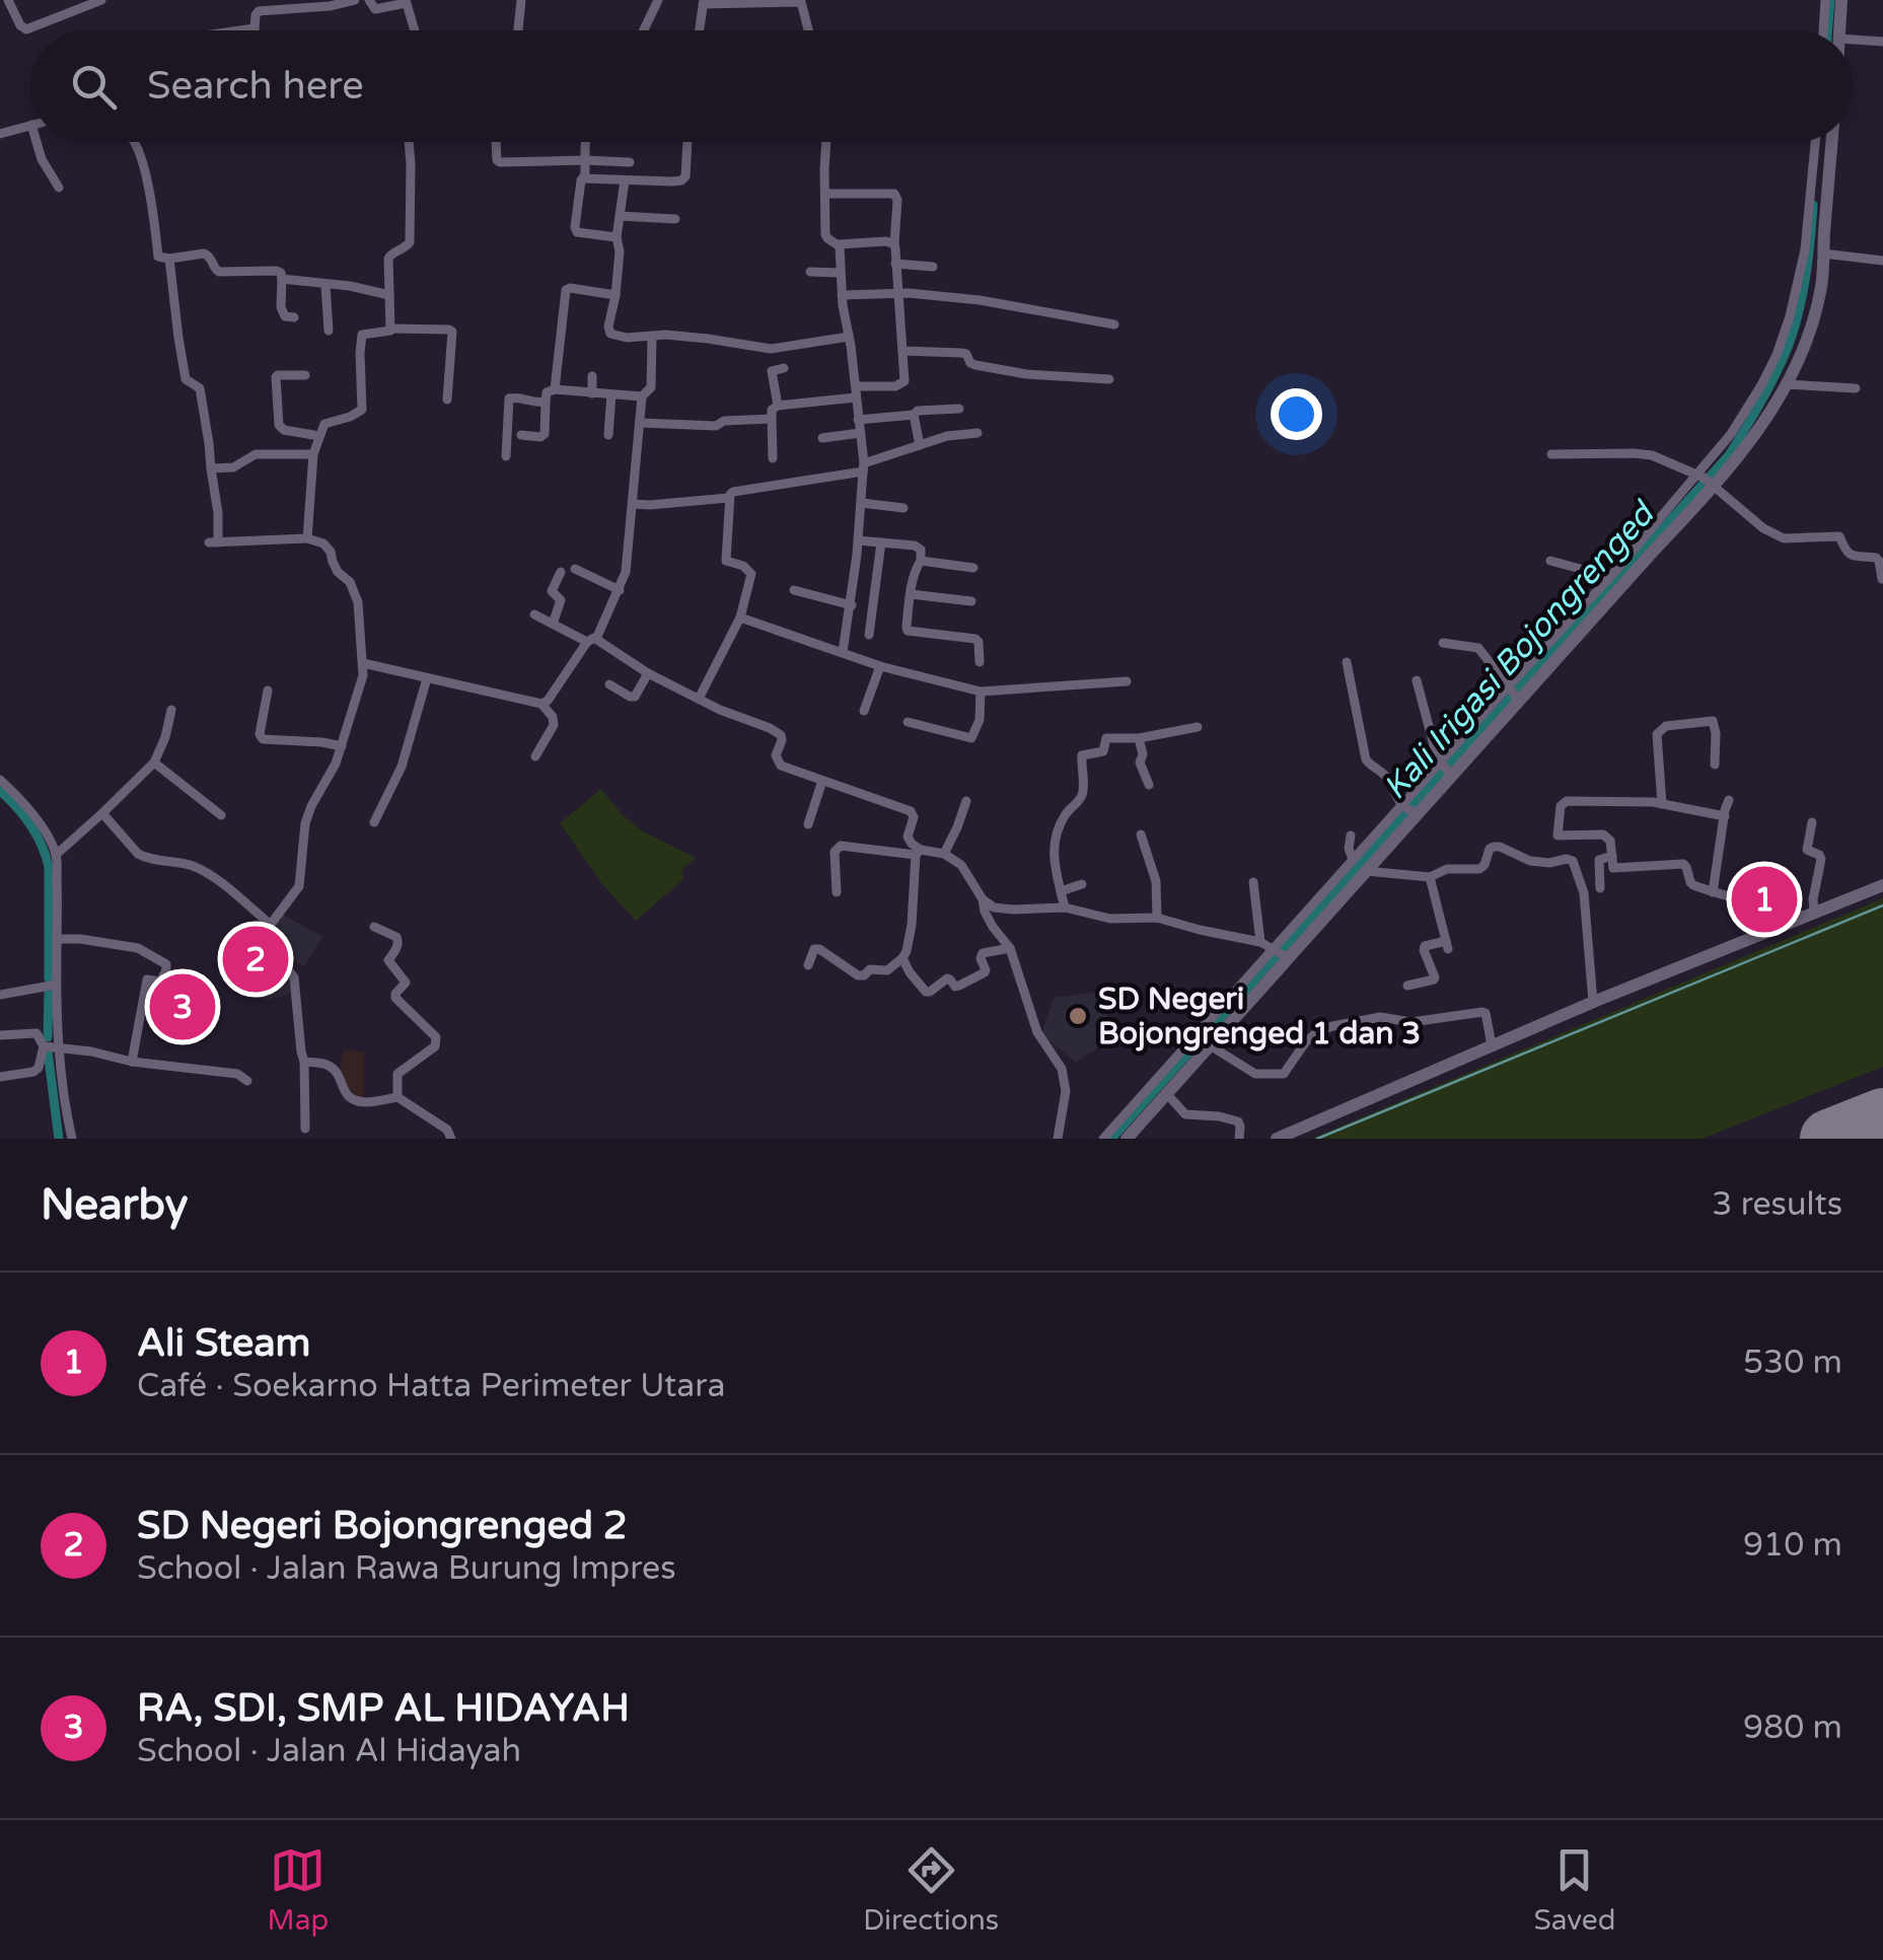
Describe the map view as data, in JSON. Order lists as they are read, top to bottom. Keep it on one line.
{"water":["Kali Irigasi Bojongrenged"],"places":["SD Negeri Bojongrenged 1 dan 3"],"page":{"search":"Search here","pins":["1","2","3"],"heading":["Nearby","3 results"],"list":[{"mark":"1","name":"Ali Steam","note":"Café · Soekarno Hatta Perimeter Utara","value":"530 m"},{"mark":"2","name":"SD Negeri Bojongrenged 2","note":"School · Jalan Rawa Burung Impres","value":"910 m"},{"mark":"3","name":"RA, SDI, SMP AL HIDAYAH","note":"School · Jalan Al Hidayah","value":"980 m"}],"nav":["Map","Directions","Saved"]}}
